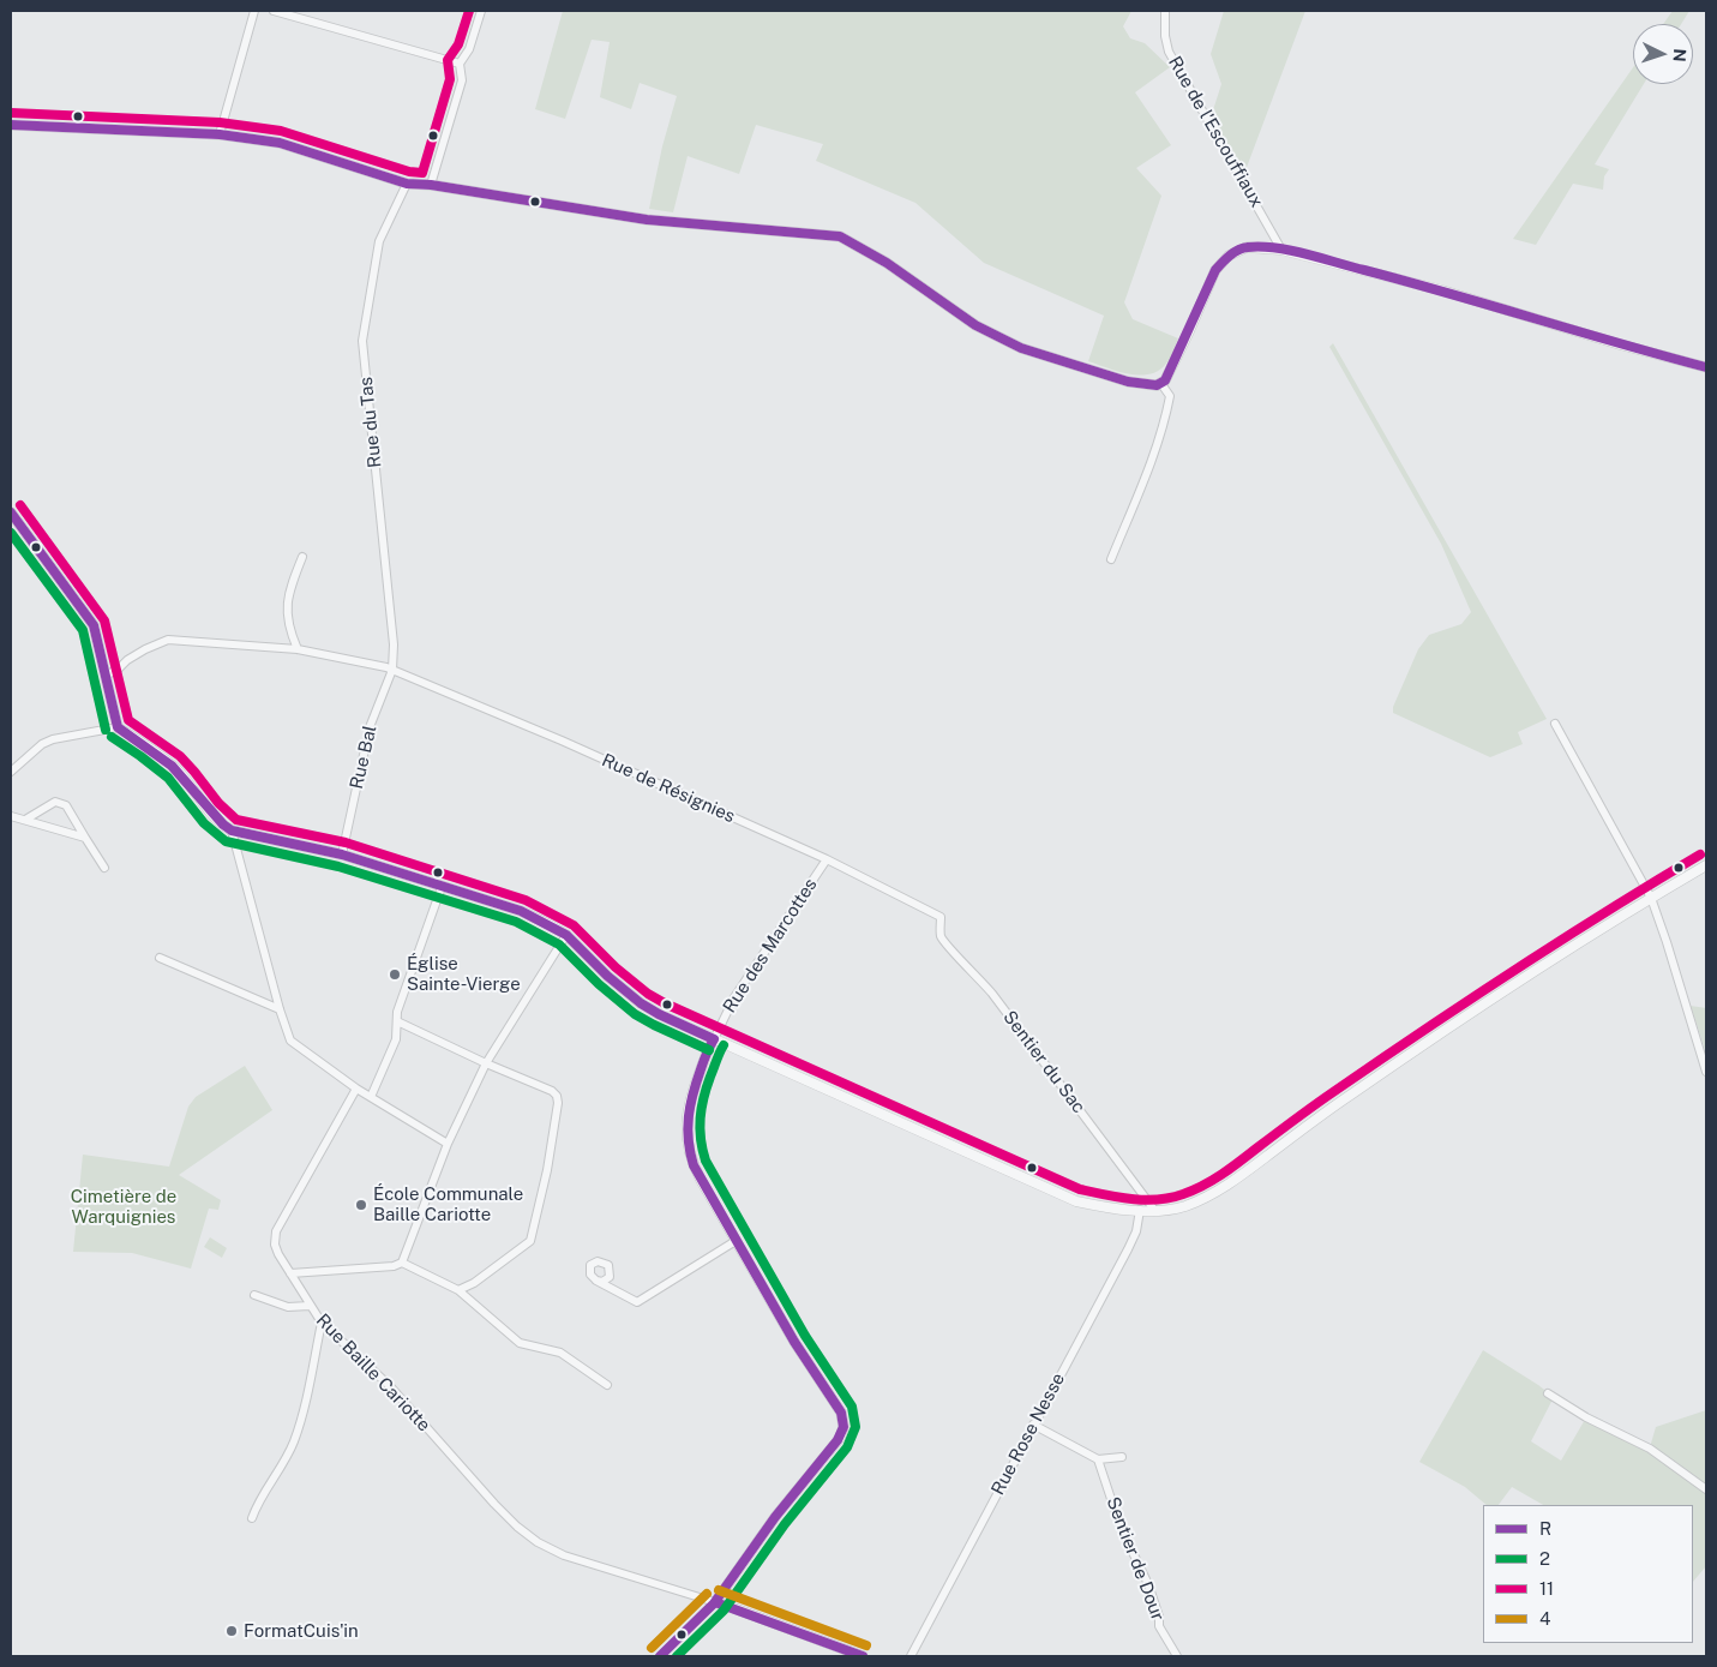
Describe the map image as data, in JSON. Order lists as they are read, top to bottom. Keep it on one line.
{"streets":{"street":["Rue de l'Escouffiaux","Rue du Tas","Rue Bal","Rue de Résignies","Rue des Marcottes","Sentier du Sac","Rue Baille Cariotte","Rue Rose Nesse","Sentier de Dour"]},"crossings":[["Rue du Tas","Rue Bal"],["Rue du Tas","Rue de Résignies"],["Rue Bal","Rue de Résignies"],["Rue de Résignies","Rue des Marcottes"],["Rue de Résignies","Sentier du Sac"]],"parks":["Cimetière de Warquignies"],"places":["Église Sainte-Vierge","École Communale Baille Cariotte","FormatCuis'in"],"lines":["transit line 11","transit line R","transit line 2","transit line 4"],"legend":["R","2","11","4"],"north":"right"}
